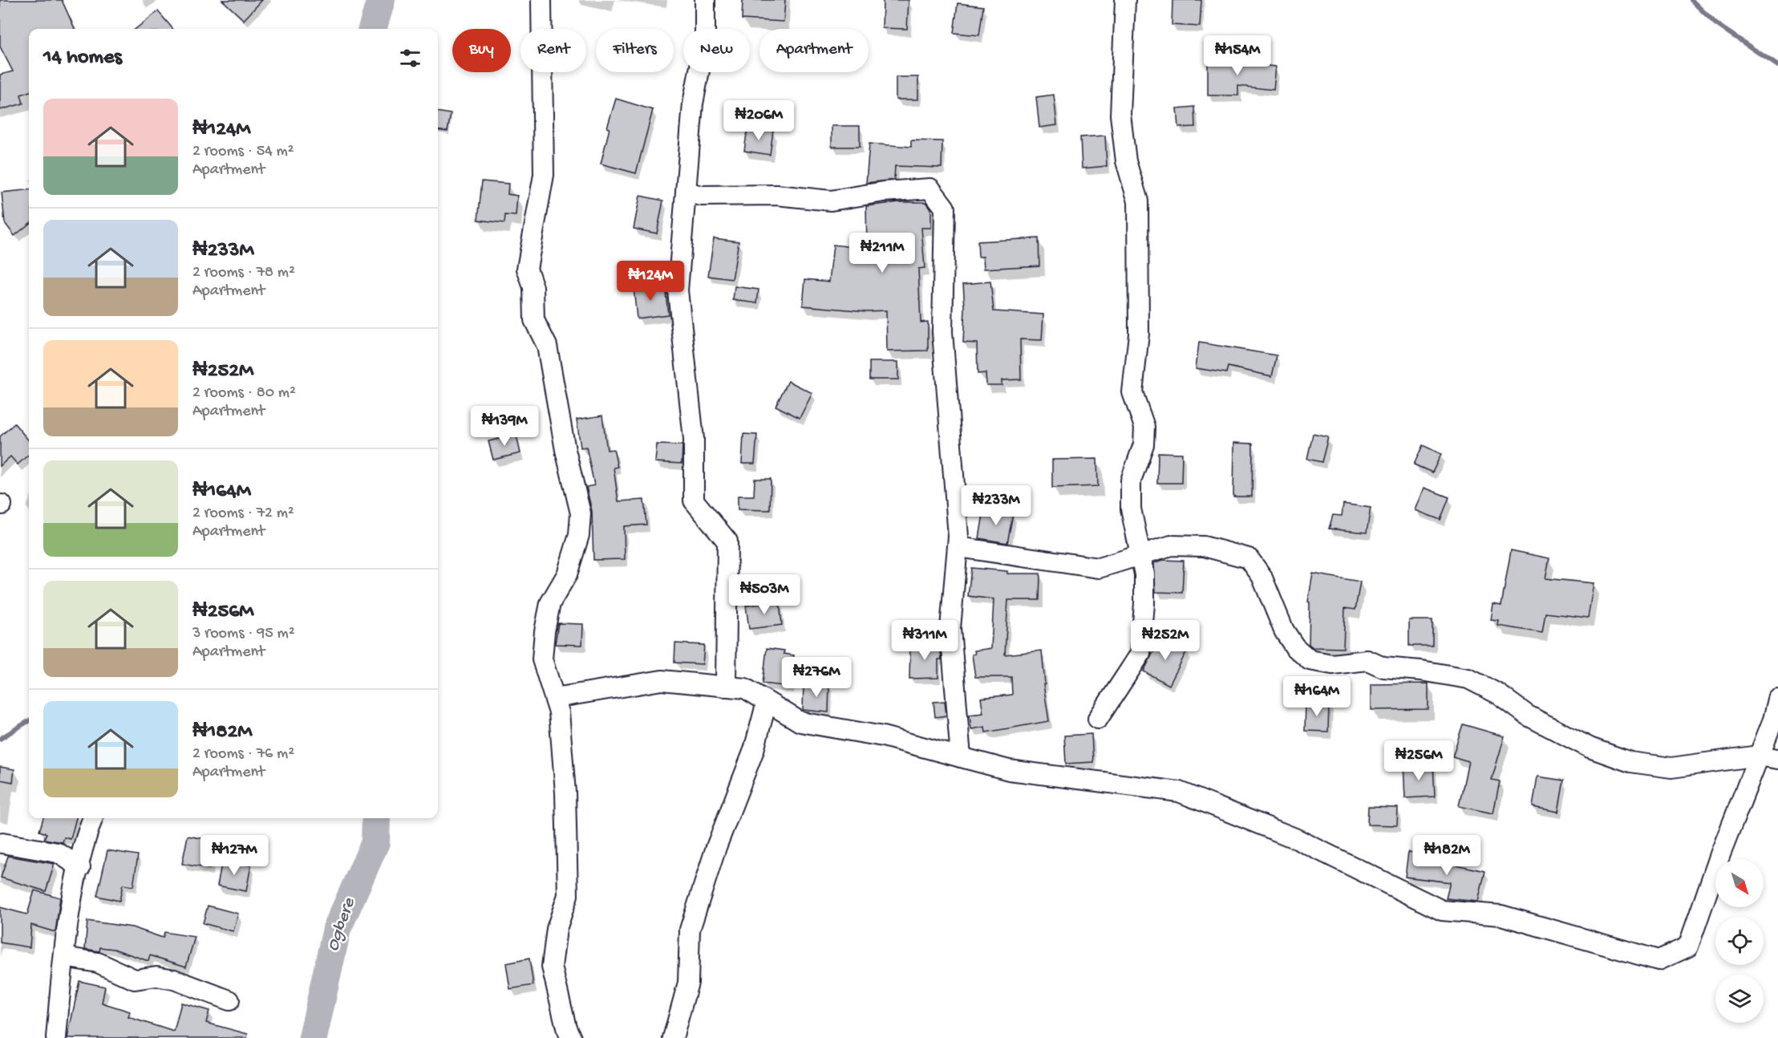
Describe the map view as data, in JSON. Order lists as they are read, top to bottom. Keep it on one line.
{"water":["Ogbere"],"north":"bottom right","page":{"chip":["Buy","Rent","Filters","New","Apartment"],"heading":"14 homes","price":["₦154M","₦206M","₦211M","₦124M","₦139M","₦233M","₦503M","₦311M","₦252M","₦276M","₦164M","₦256M","₦127M","₦182M"],"list":[{"name":"₦124M","note":"2 rooms · 54 m² · Apartment"},{"name":"₦233M","note":"2 rooms · 78 m² · Apartment"},{"name":"₦252M","note":"2 rooms · 80 m² · Apartment"},{"name":"₦164M","note":"2 rooms · 72 m² · Apartment"},{"name":"₦256M","note":"3 rooms · 95 m² · Apartment"},{"name":"₦182M","note":"2 rooms · 76 m² · Apartment"}]}}
